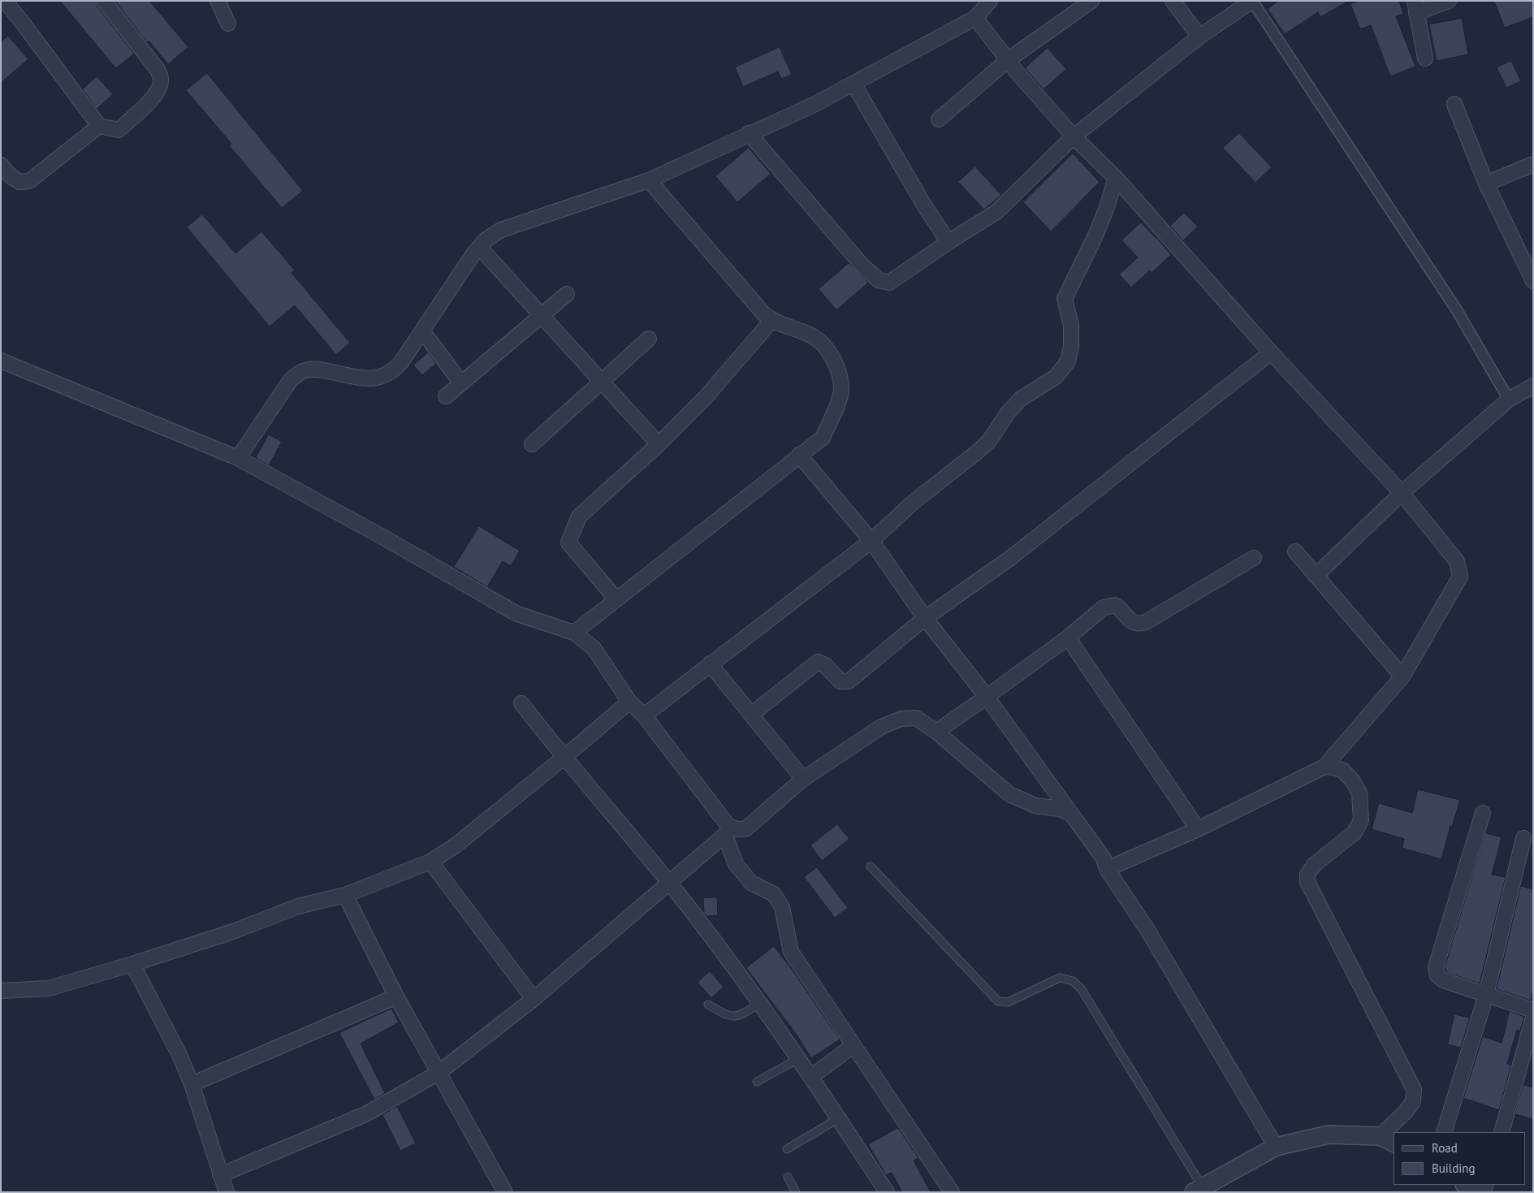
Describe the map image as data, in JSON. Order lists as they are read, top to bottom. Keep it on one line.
{"legend":["Road","Building"]}
